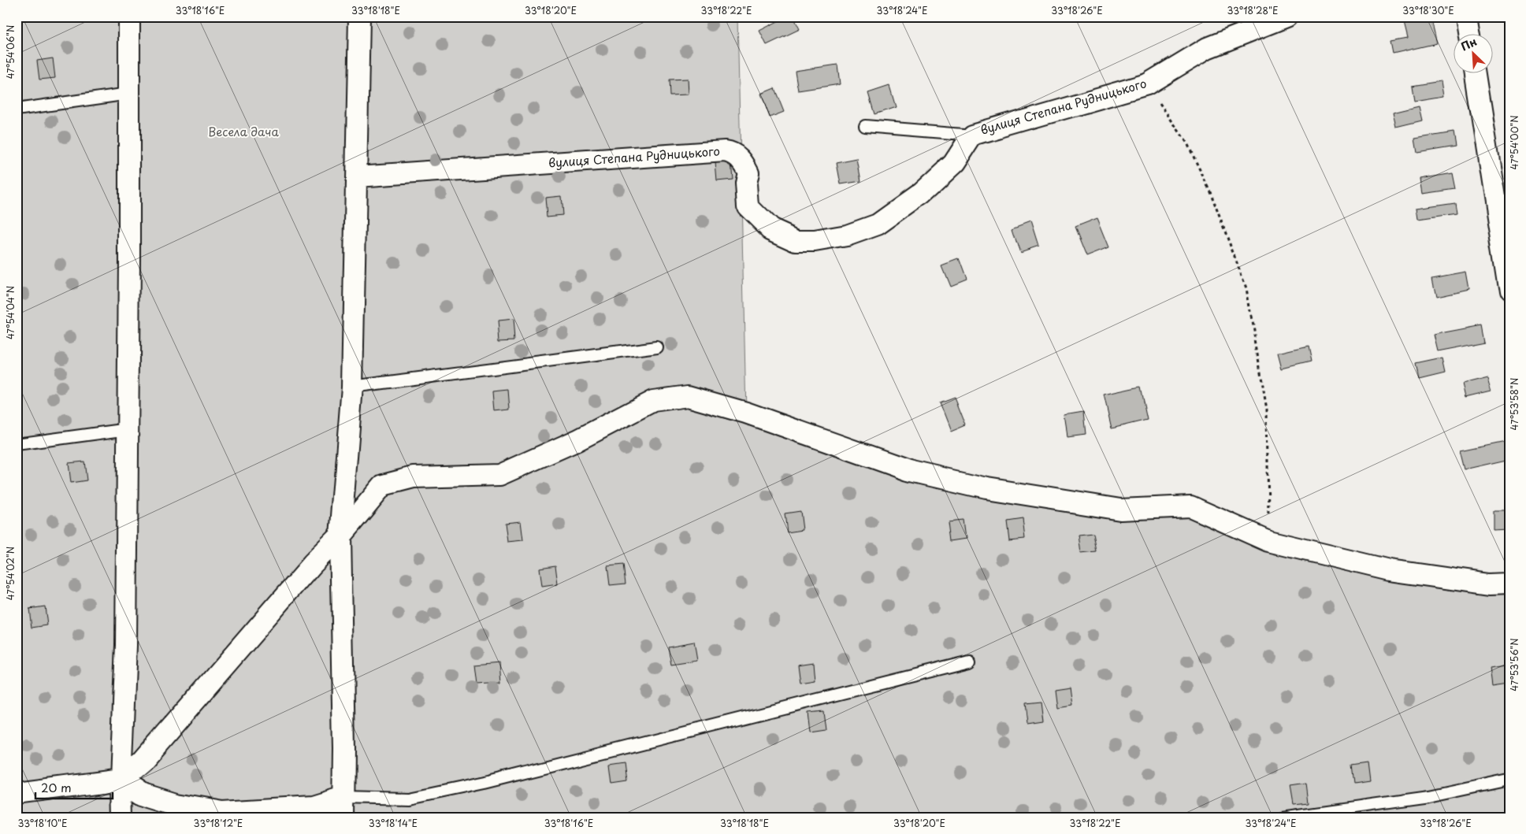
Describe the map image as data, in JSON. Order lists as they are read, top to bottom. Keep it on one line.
{"streets":{"street":["вулиця Степана Рудницького"]},"parks":["Весела дача"],"scale_bar":"20 m","north":"top left","coordinates":["33°18'16\"E","33°18'18\"E","33°18'20\"E","33°18'22\"E","33°18'24\"E","33°18'26\"E","33°18'28\"E","33°18'30\"E","47°54'06\"N","47°54'00\"N","47°54'04\"N","47°53'58\"N","47°54'02\"N","47°53'56\"N","33°18'10\"E","33°18'12\"E","33°18'14\"E"]}
